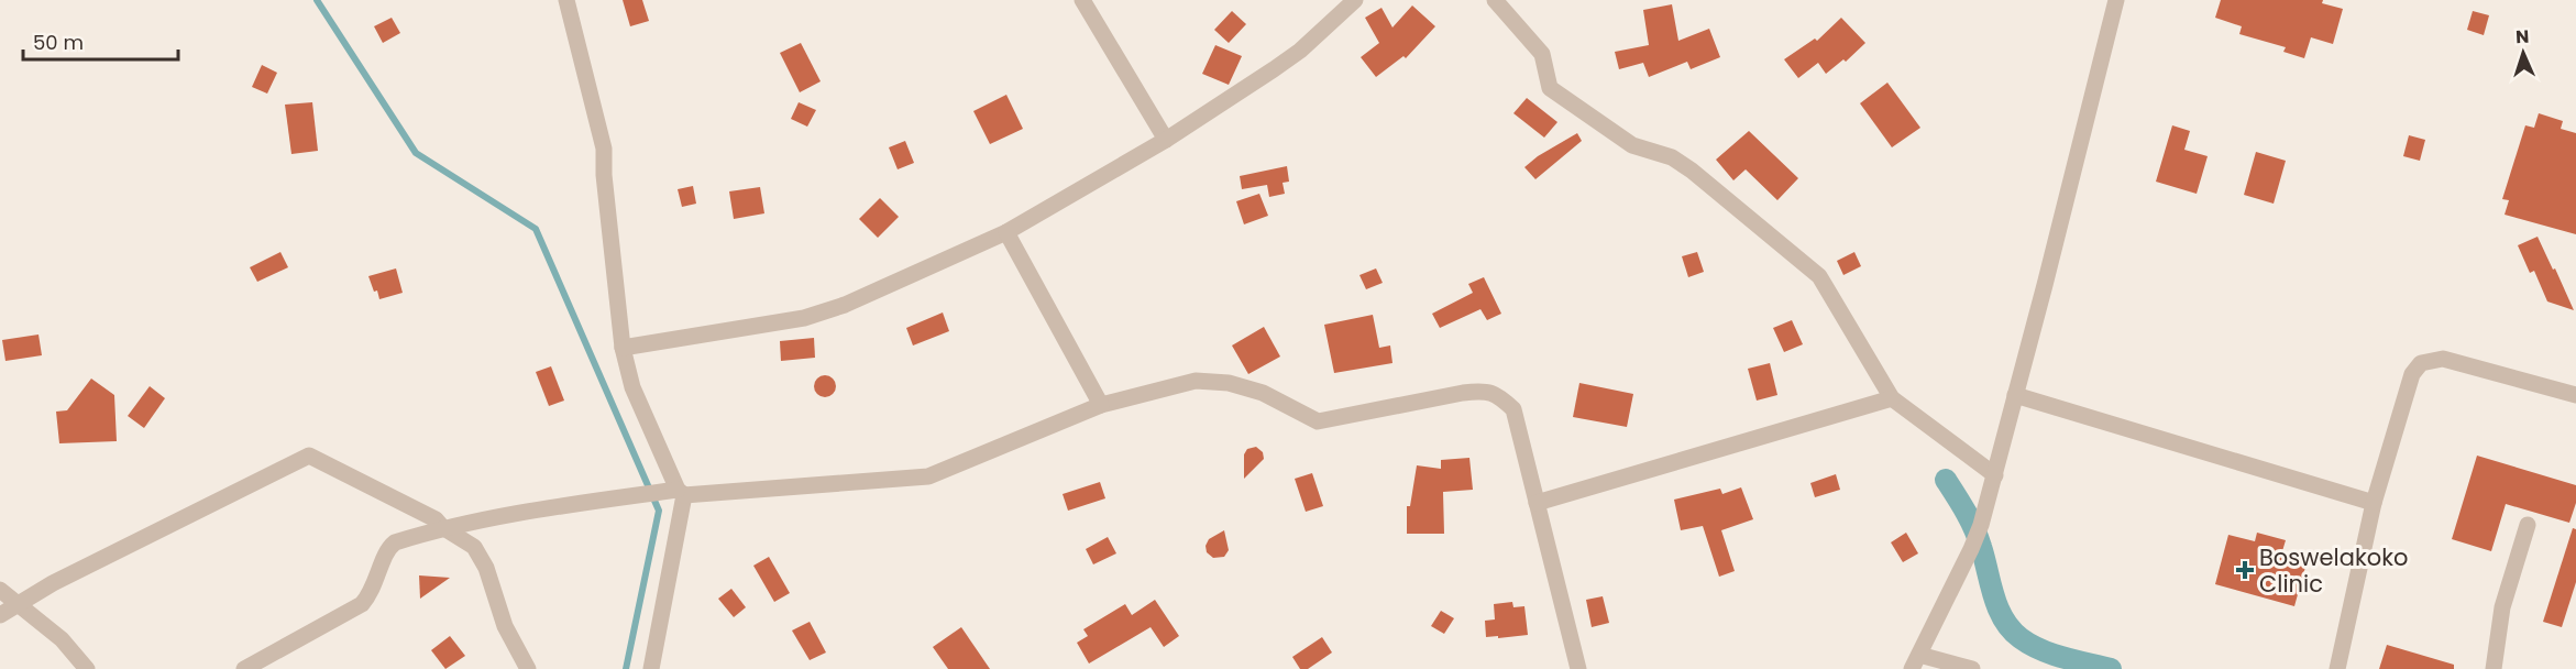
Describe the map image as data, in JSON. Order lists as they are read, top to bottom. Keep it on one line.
{"places":{"health":["Boswelakoko Clinic"]},"scale_bar":"50 m","north":"top"}
